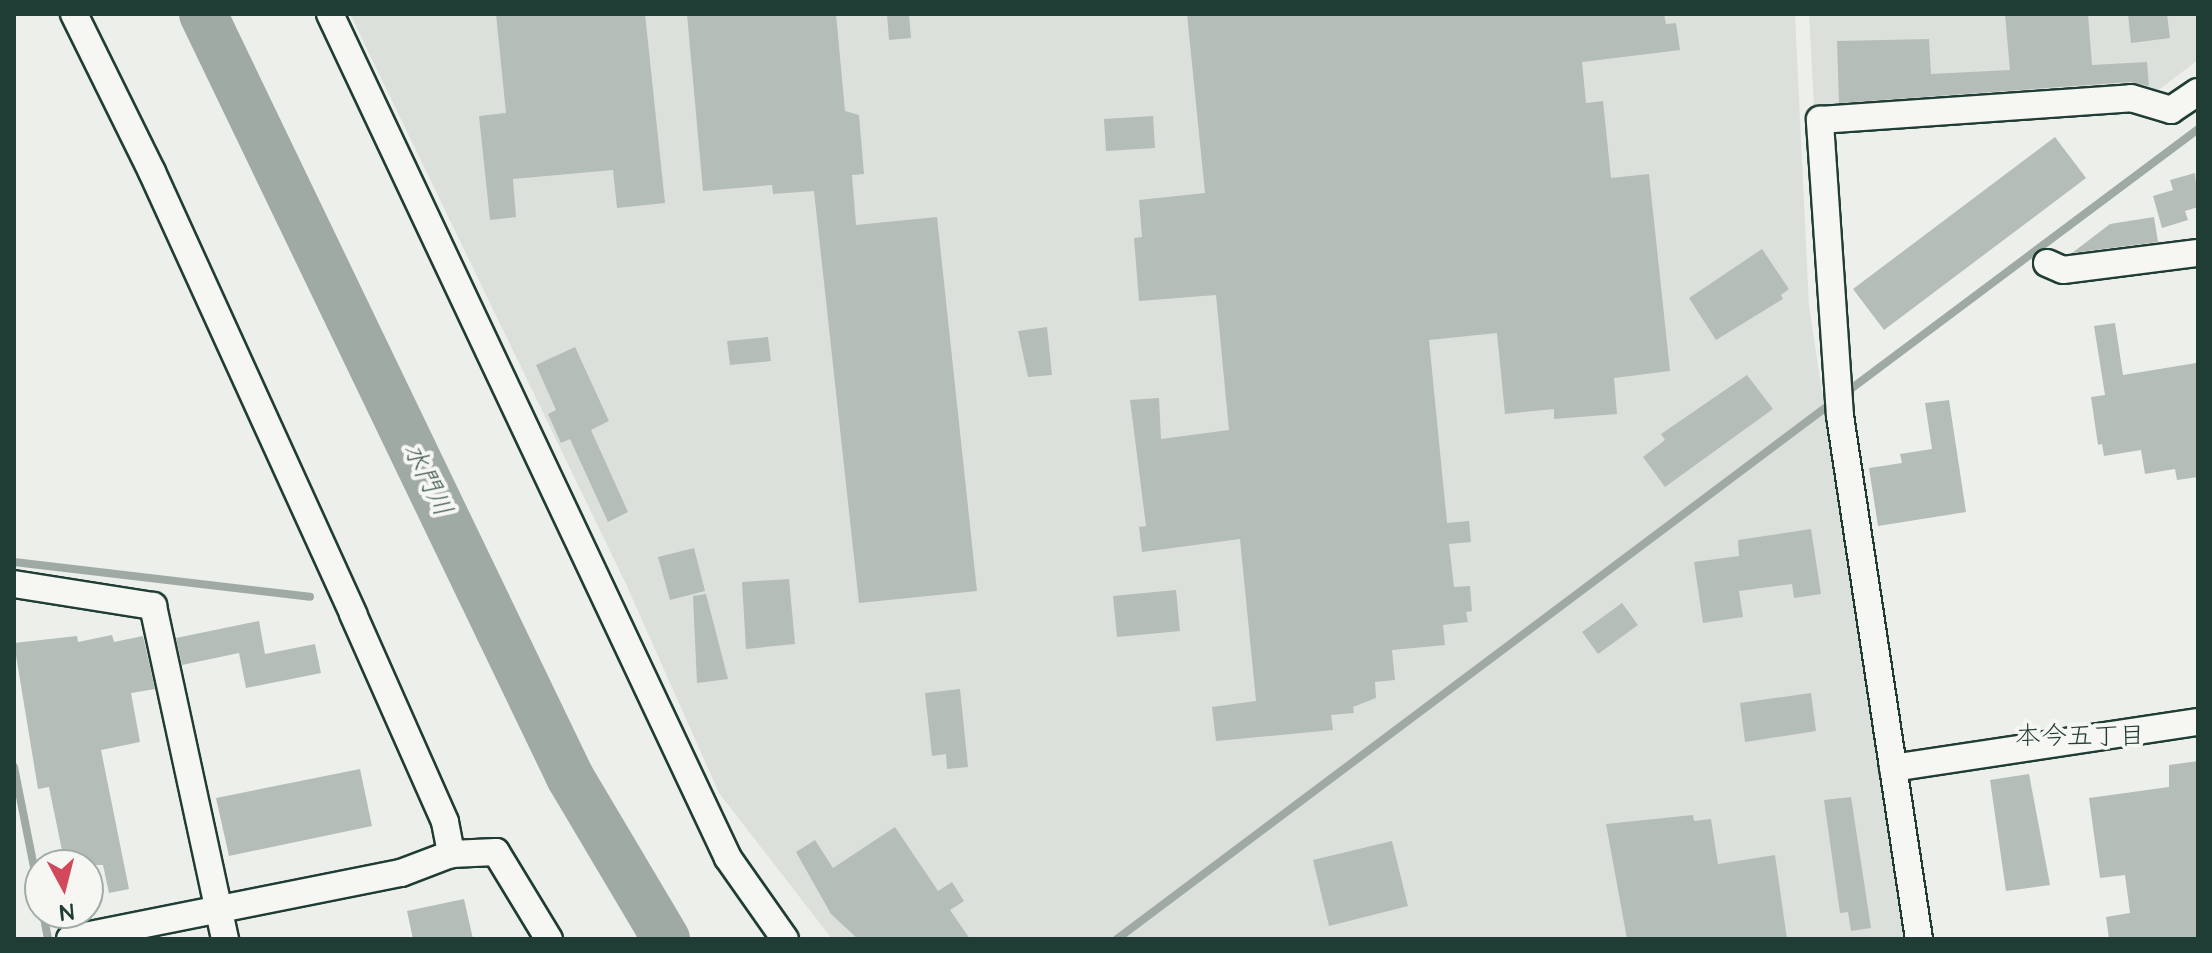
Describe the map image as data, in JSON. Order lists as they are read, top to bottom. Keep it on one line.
{"districts":["本今五丁目"],"water":["水門川"],"north":"bottom"}
